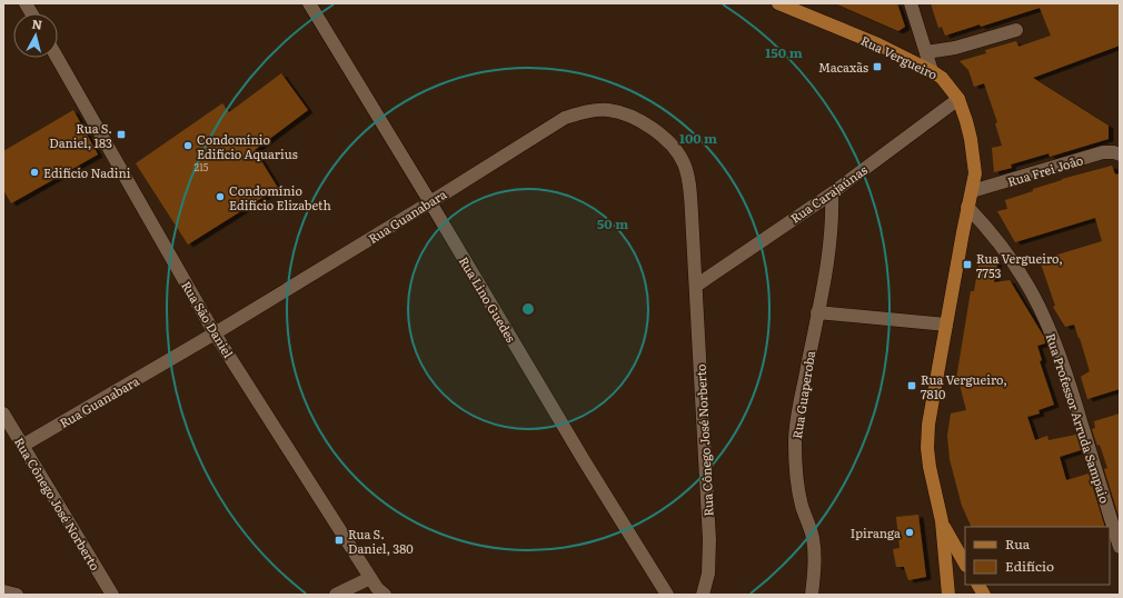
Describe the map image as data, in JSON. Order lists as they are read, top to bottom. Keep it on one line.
{"streets":{"main road":["Rua Vergueiro"],"street":["Rua Frei João","Rua Carajaúnas","Rua Guanabara","Rua Lino Guedes","Rua São Daniel","Rua Guaperoba","Rua Professor Arruda Sampaio","Rua Cônego José Norberto"]},"crossings":[["Rua Vergueiro","Rua Frei João"],["Rua Vergueiro","Rua Carajaúnas"],["Rua Vergueiro","Rua Professor Arruda Sampaio"],["Rua Carajaúnas","Rua Guanabara"],["Rua Carajaúnas","Rua Guaperoba"],["Rua Carajaúnas","Rua Cônego José Norberto"],["Rua Guanabara","Rua Lino Guedes"],["Rua Guanabara","Rua São Daniel"],["Rua Guanabara","Rua Cônego José Norberto"]],"places":{"transit":["Macaxãs","Rua S. Daniel, 183","Rua Vergueiro, 7753","Rua Vergueiro, 7810","Rua S. Daniel, 380"],"other":["Condomínio Edifício Aquarius","Edifício Nadini","Condomínio Edifício Elizabeth","Ipiranga"]},"house_numbers":["215"],"legend":["Rua","Edifício"],"north":"top","rings":["150 m","100 m","50 m"]}
